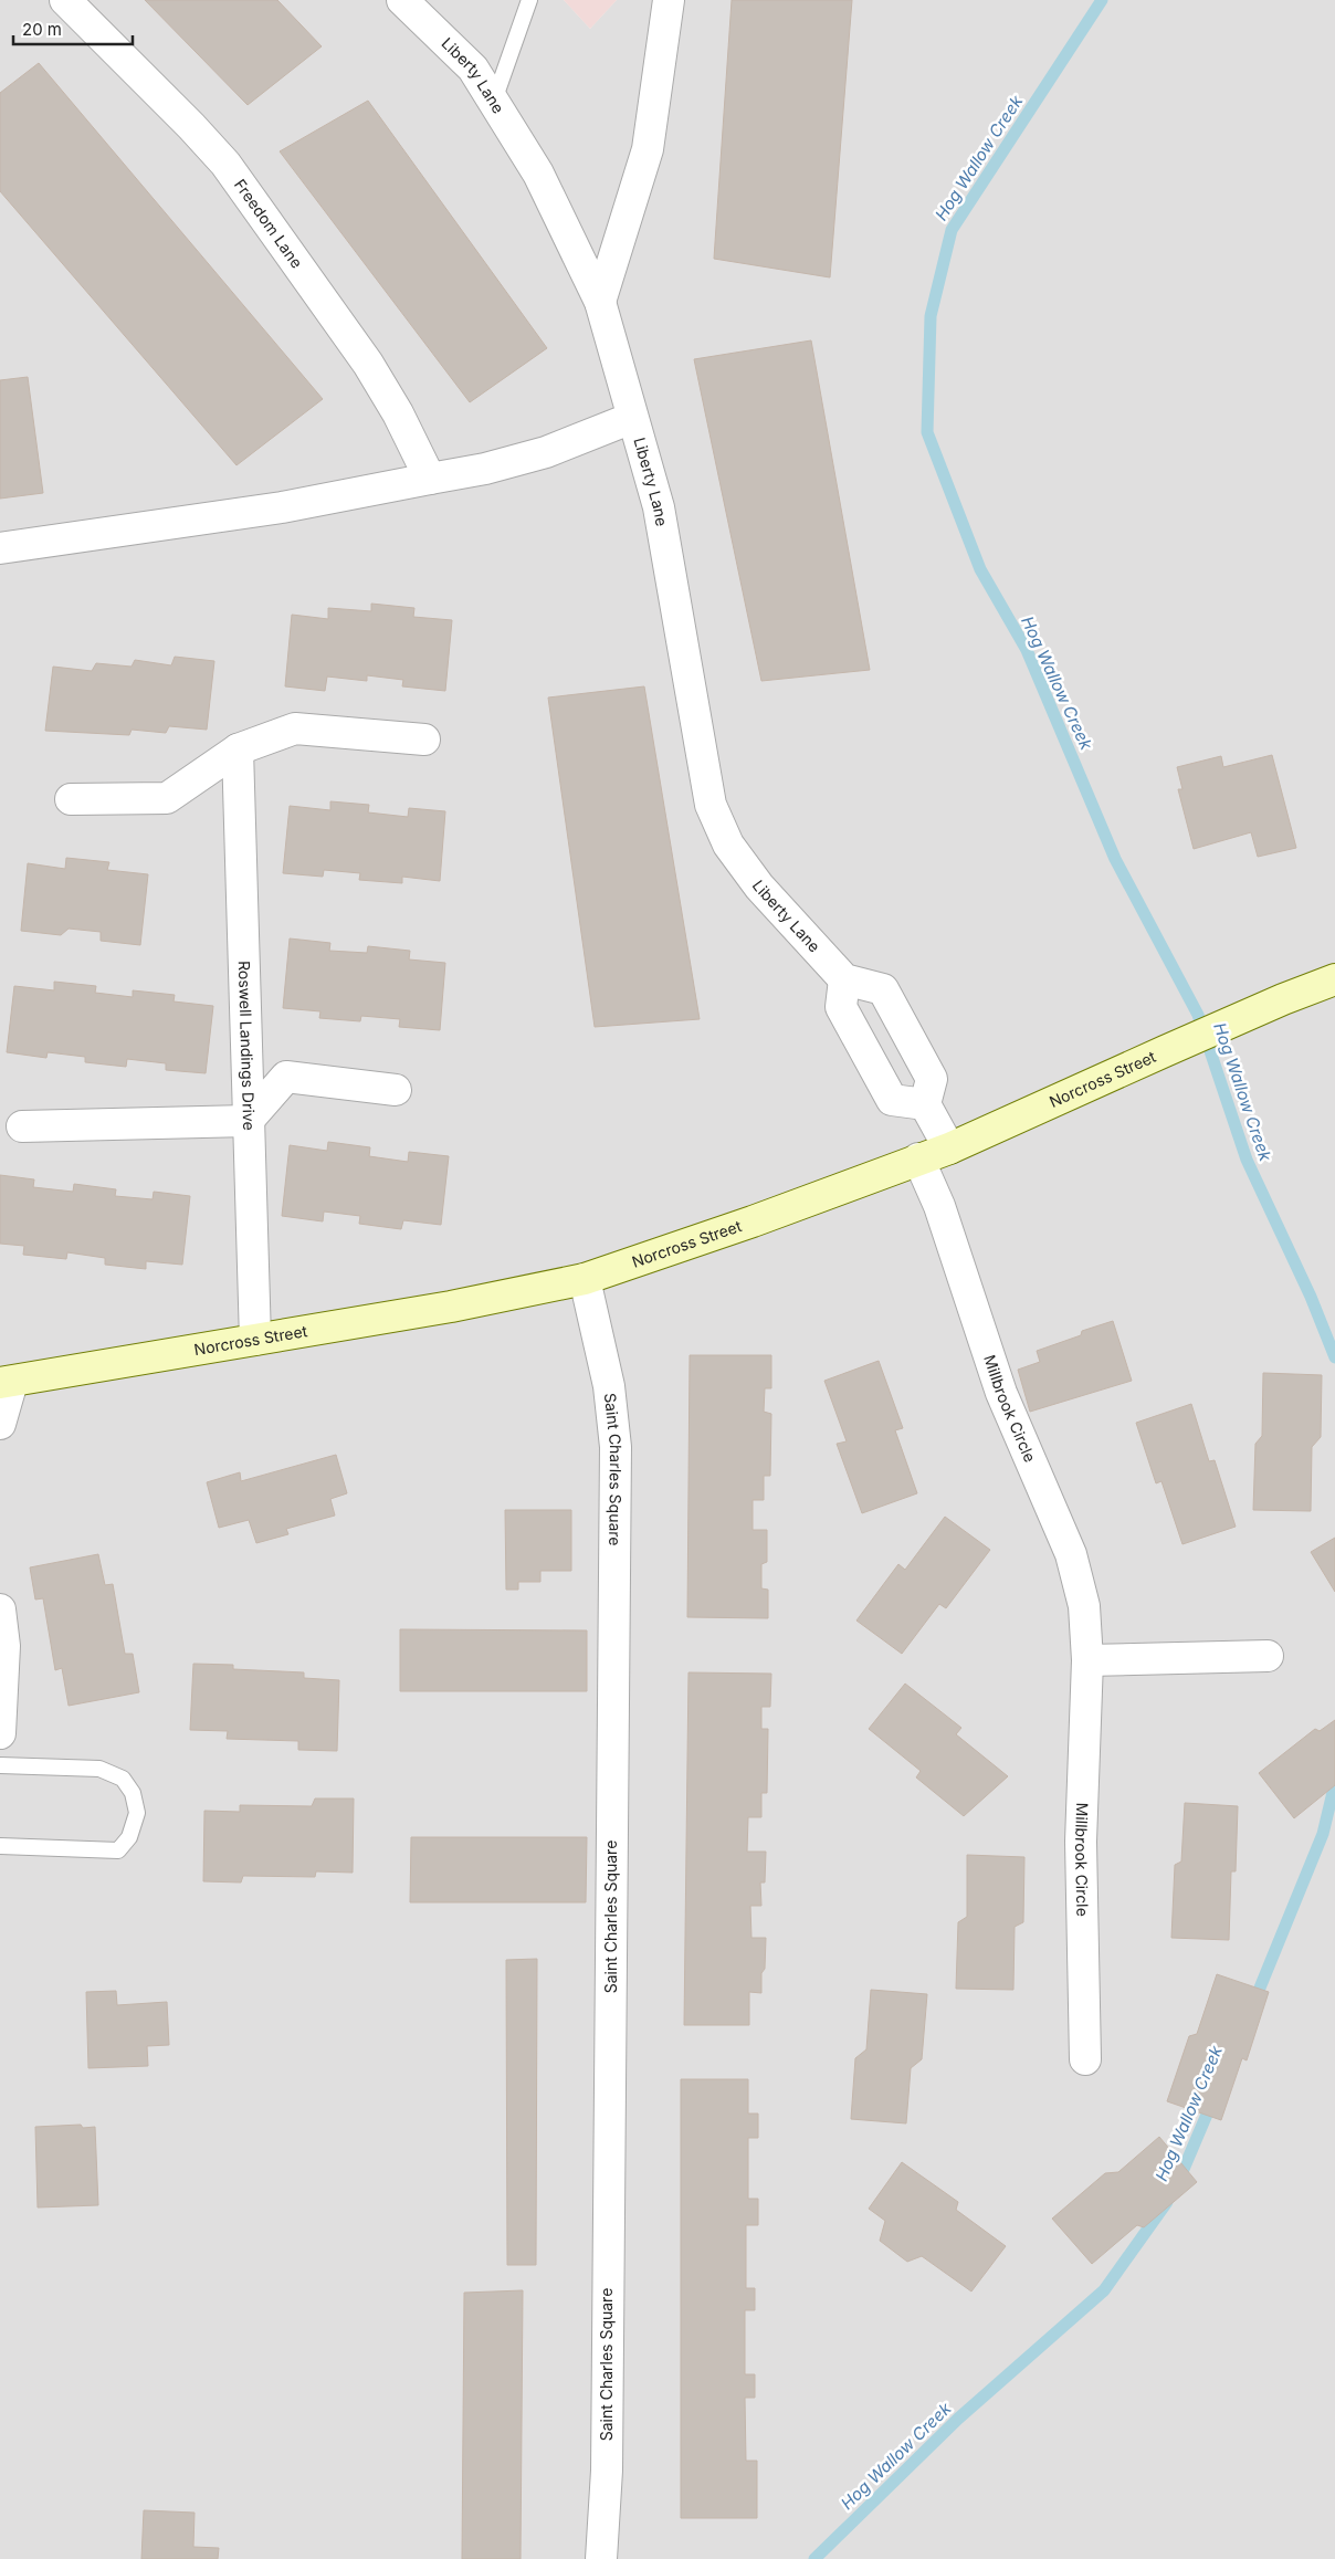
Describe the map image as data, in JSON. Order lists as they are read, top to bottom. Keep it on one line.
{"streets":{"street":["Liberty Lane","Freedom Lane","Roswell Landings Drive","Norcross Street","Millbrook Circle","Saint Charles Square"]},"crossings":[["Roswell Landings Drive","Norcross Street"],["Norcross Street","Millbrook Circle"],["Norcross Street","Saint Charles Square"]],"water":["Hog Wallow Creek"],"scale_bar":"20 m"}
